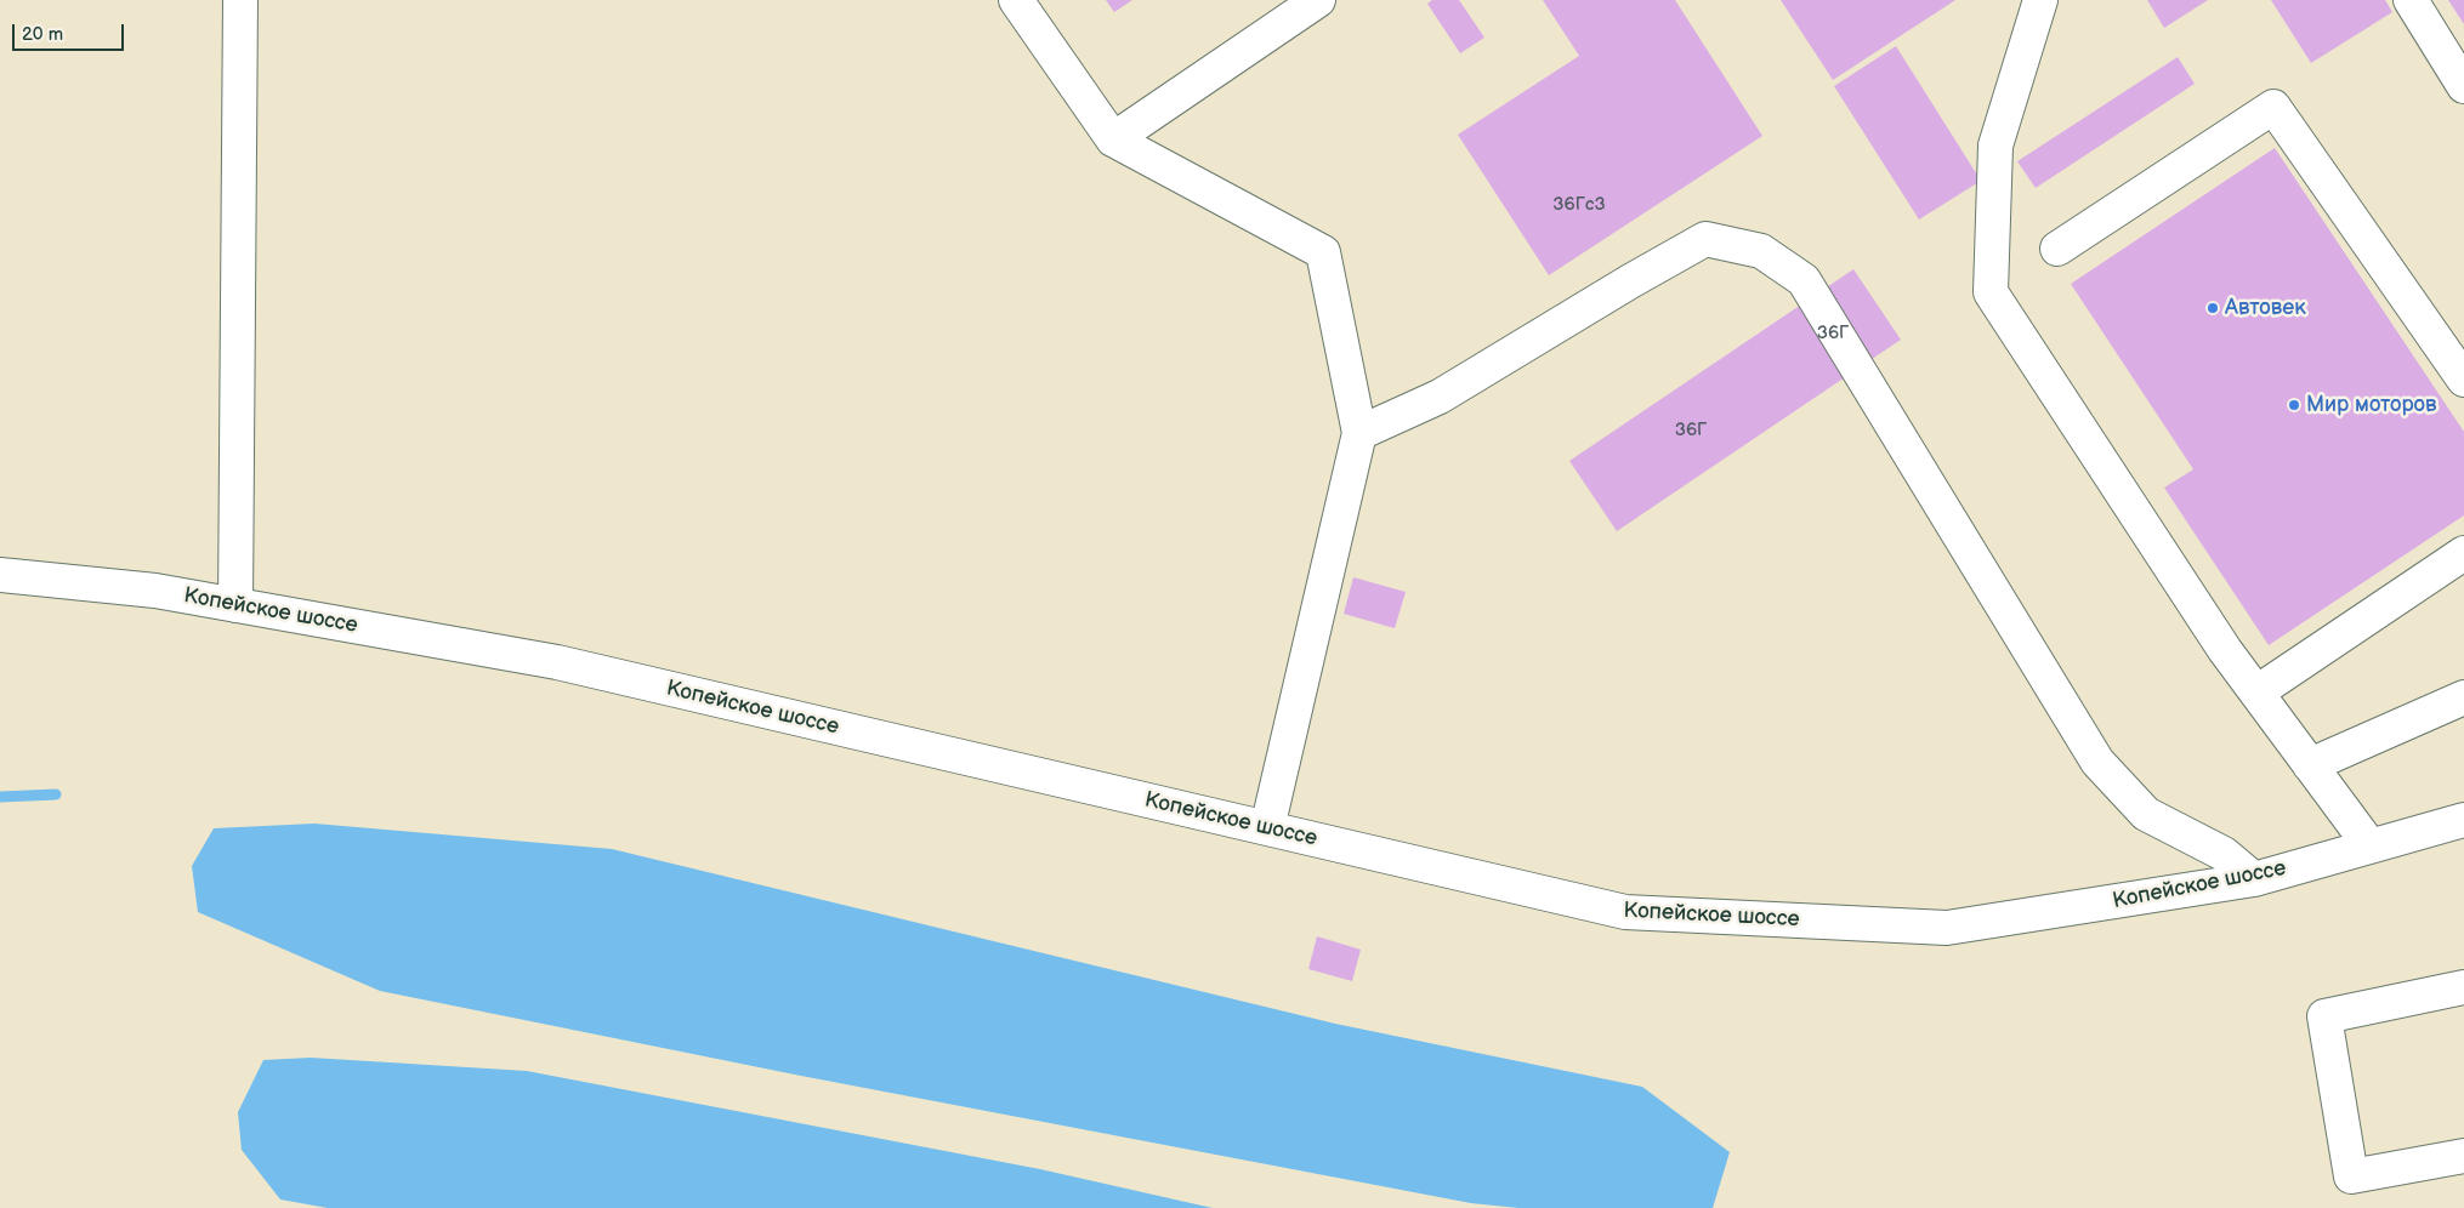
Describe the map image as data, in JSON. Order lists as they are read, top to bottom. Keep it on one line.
{"streets":{"street":["Копейское шоссе"]},"places":["Автовек","Мир моторов"],"house_numbers":["36Гс3","36Г","36Г"],"scale_bar":"20 m"}
